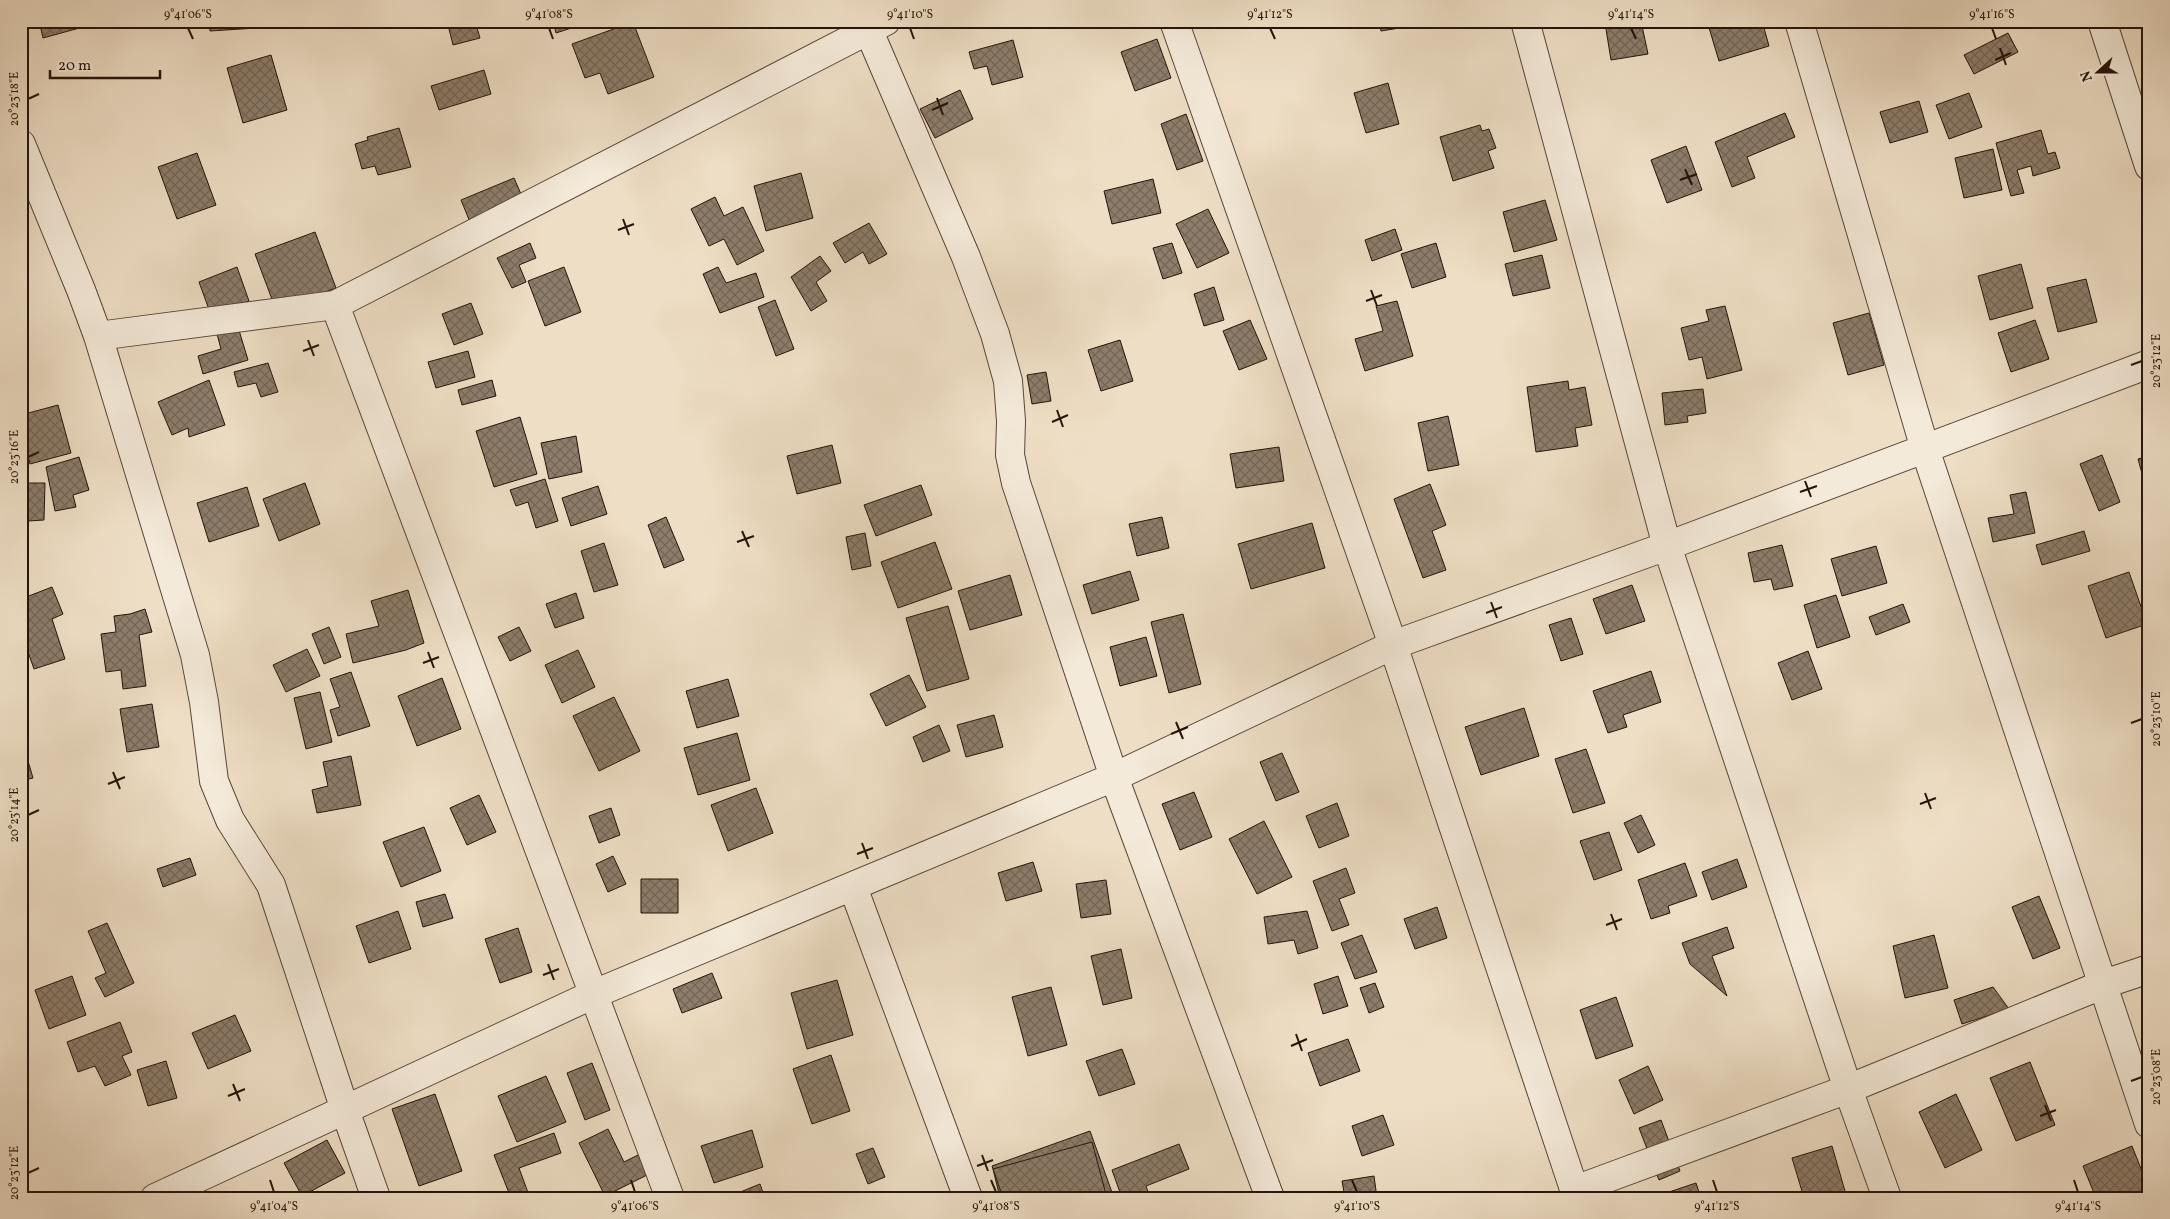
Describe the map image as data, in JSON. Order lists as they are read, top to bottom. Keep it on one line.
{"scale_bar":"20 m","north":"left","coordinates":["9°41'06\"S","9°41'08\"S","9°41'10\"S","9°41'12\"S","9°41'14\"S","9°41'16\"S","20°23'18\"E","20°23'12\"E","20°23'16\"E","20°23'10\"E","20°23'14\"E","20°23'08\"E","9°41'04\"S"]}
